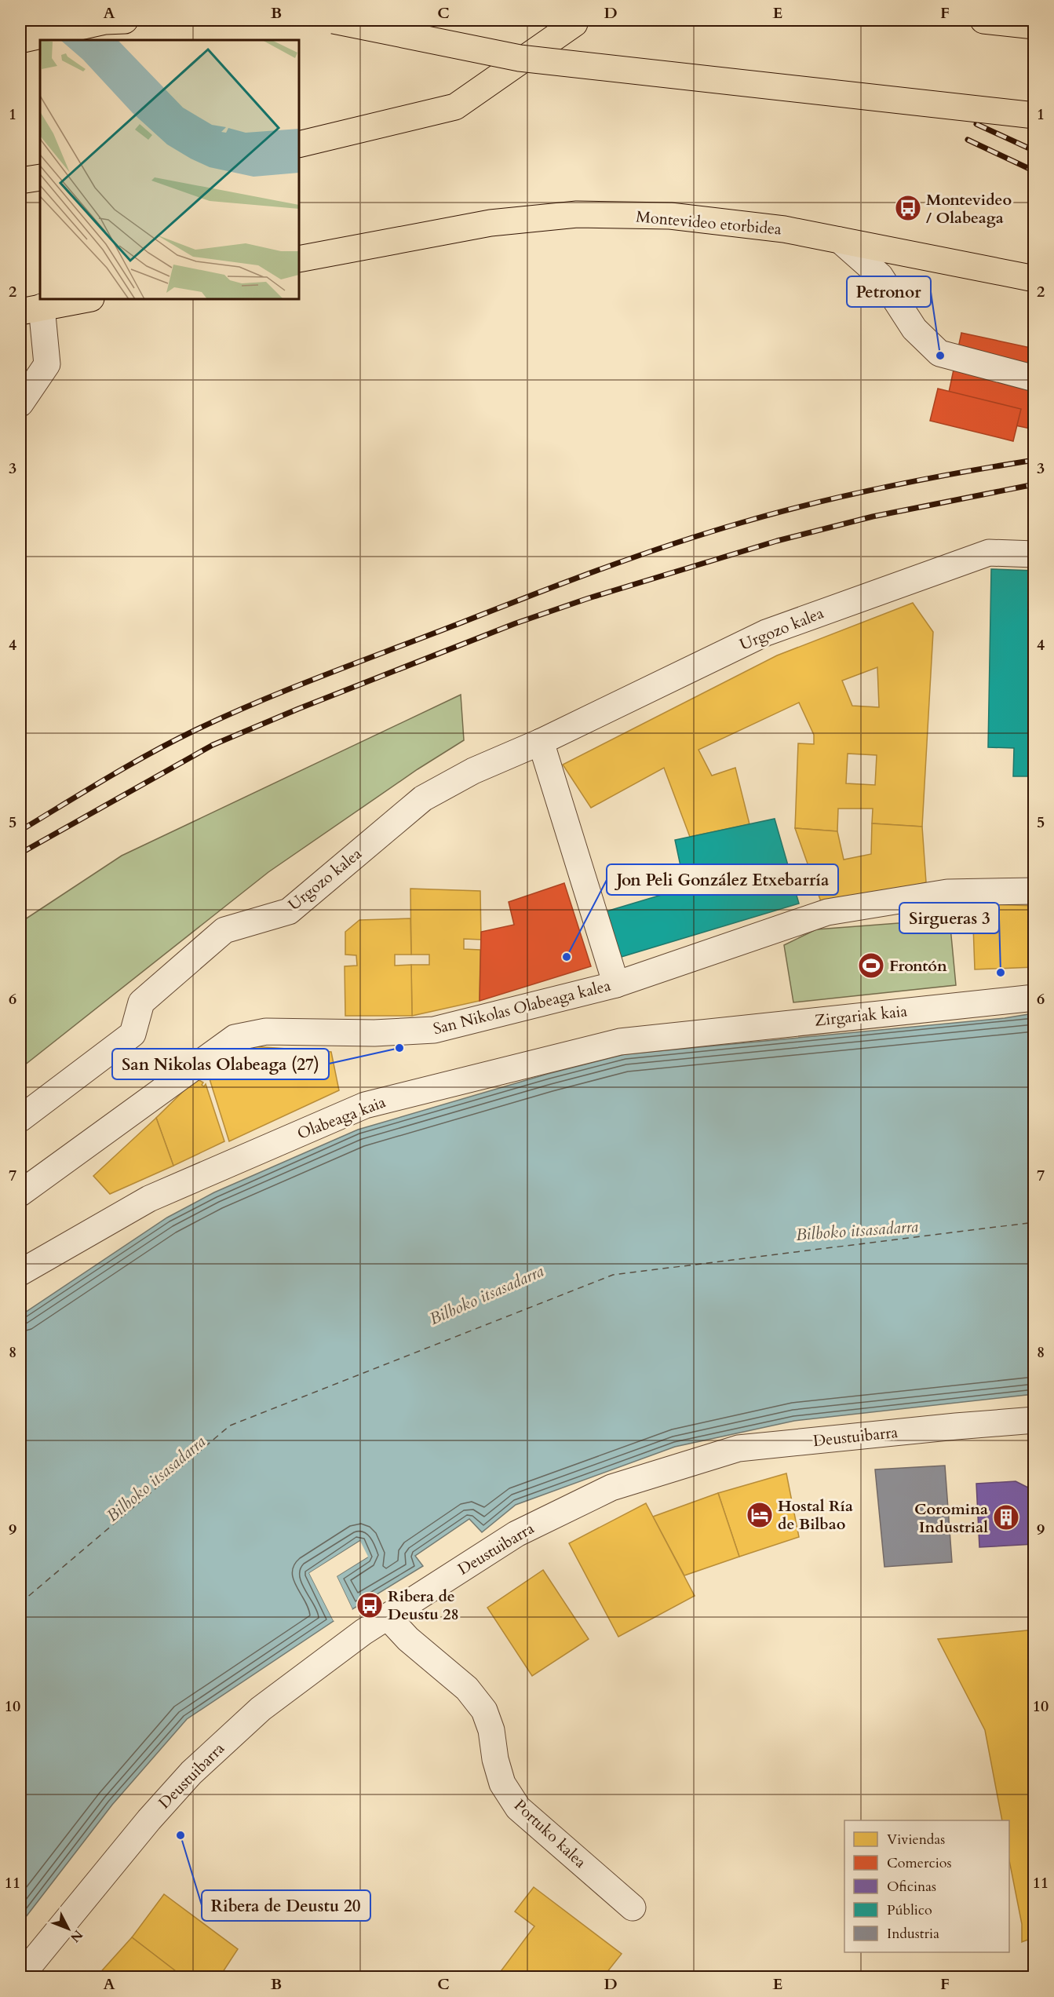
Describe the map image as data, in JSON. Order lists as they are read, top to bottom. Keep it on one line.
{"streets":{"main road":["Montevideo etorbidea"],"street":["Urgozo kalea","San Nikolas Olabeaga kalea","Zirgariak kaia","Olabeaga kaia","Deustuibarra","Portuko kalea"]},"crossings":[["Zirgariak kaia","Olabeaga kaia"],["Deustuibarra","Portuko kalea"]],"water":["Bilboko itsasadarra"],"places":{"bus stop":["Montevideo / Olabeaga","Ribera de Deustu 28"],"other":["Petronor","Jon Peli González Etxebarría","Sirgueras 3","San Nikolas Olabeaga (27)","Ribera de Deustu 20"],"sports":["Frontón"],"hotel":["Hostal Ría de Bilbao"],"building":["Coromina Industrial"]},"legend":["Viviendas","Comercios","Oficinas","Público","Industria"],"north":"bottom right","grid":{"columns":["A","B","C","D","E","F"],"rows":["1","2","3","4","5","6","7","8","9","10","11"]}}
